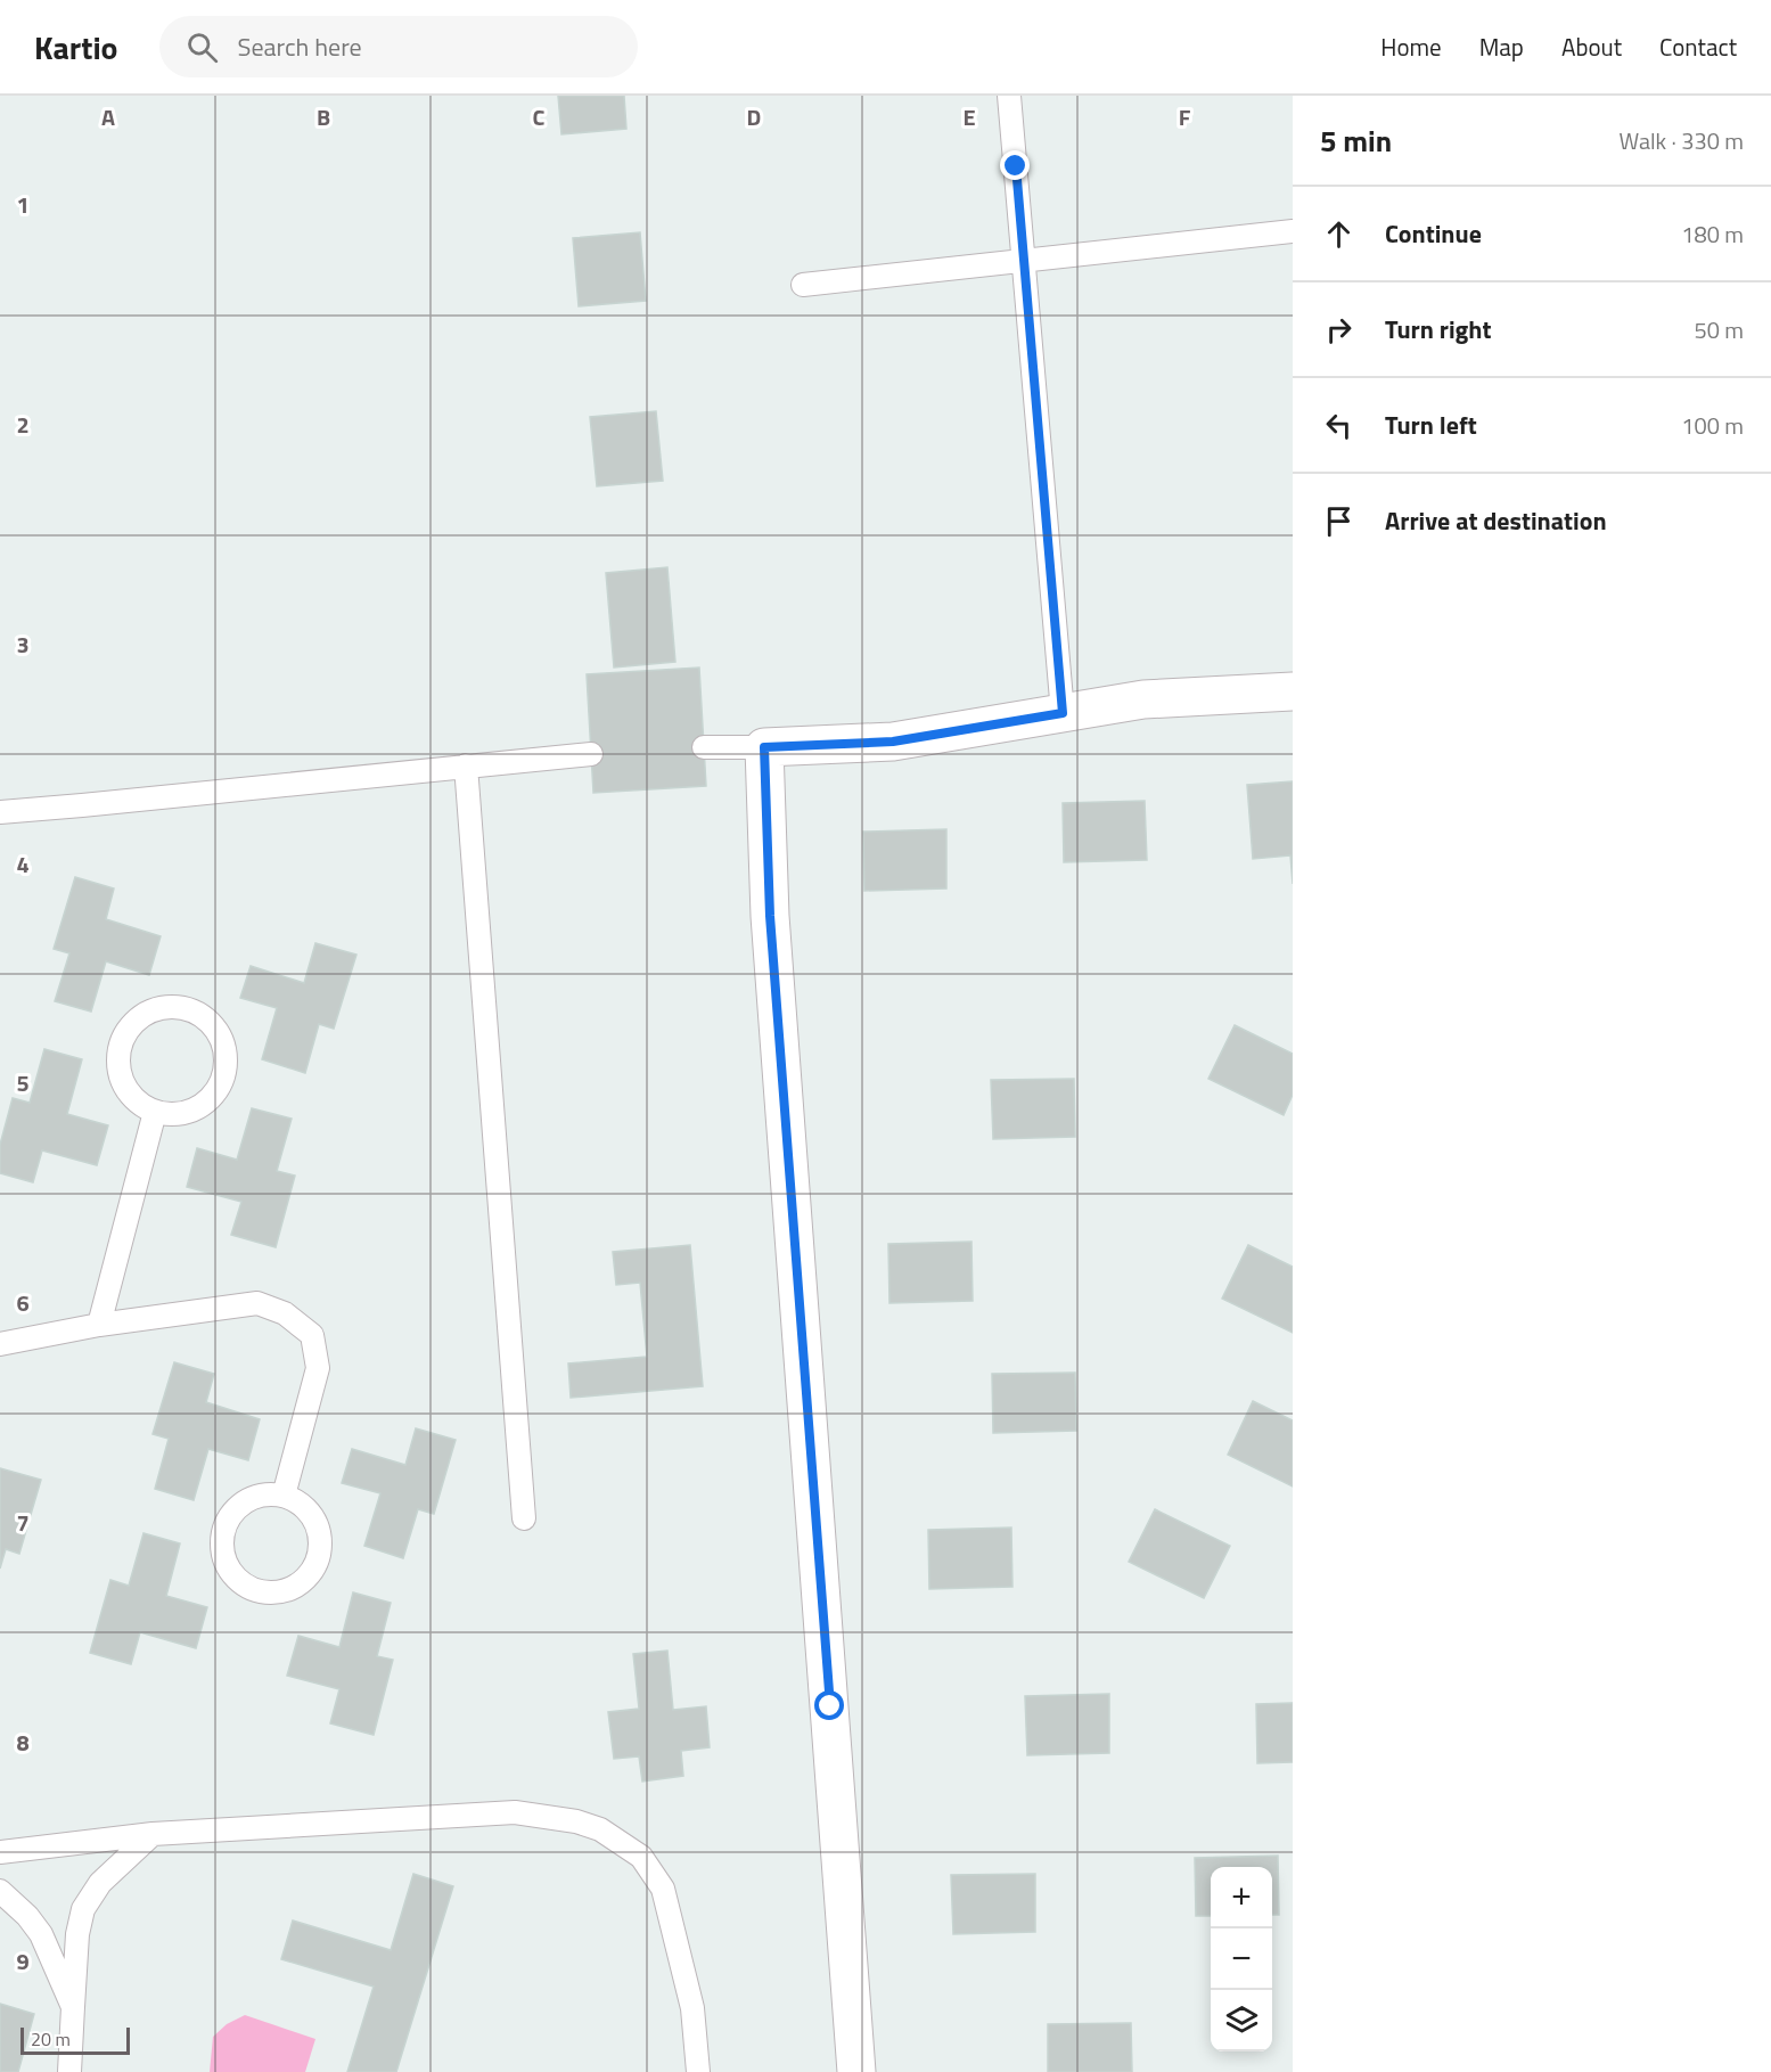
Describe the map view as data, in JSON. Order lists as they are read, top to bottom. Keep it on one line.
{"scale_bar":"20 m","page":{"header":"Kartio","search":"Search here","nav":["Home","Map","About","Contact"],"heading":["5 min","Walk · 330 m"],"list":[["Continue","180 m"],["Turn right","50 m"],["Turn left","100 m"],"Arrive at destination"],"map_buttons":["+","−"],"scale":"20 m"},"grid":{"columns":["A","B","C","D","E","F"],"rows":["1","2","3","4","5","6","7","8","9"]}}
